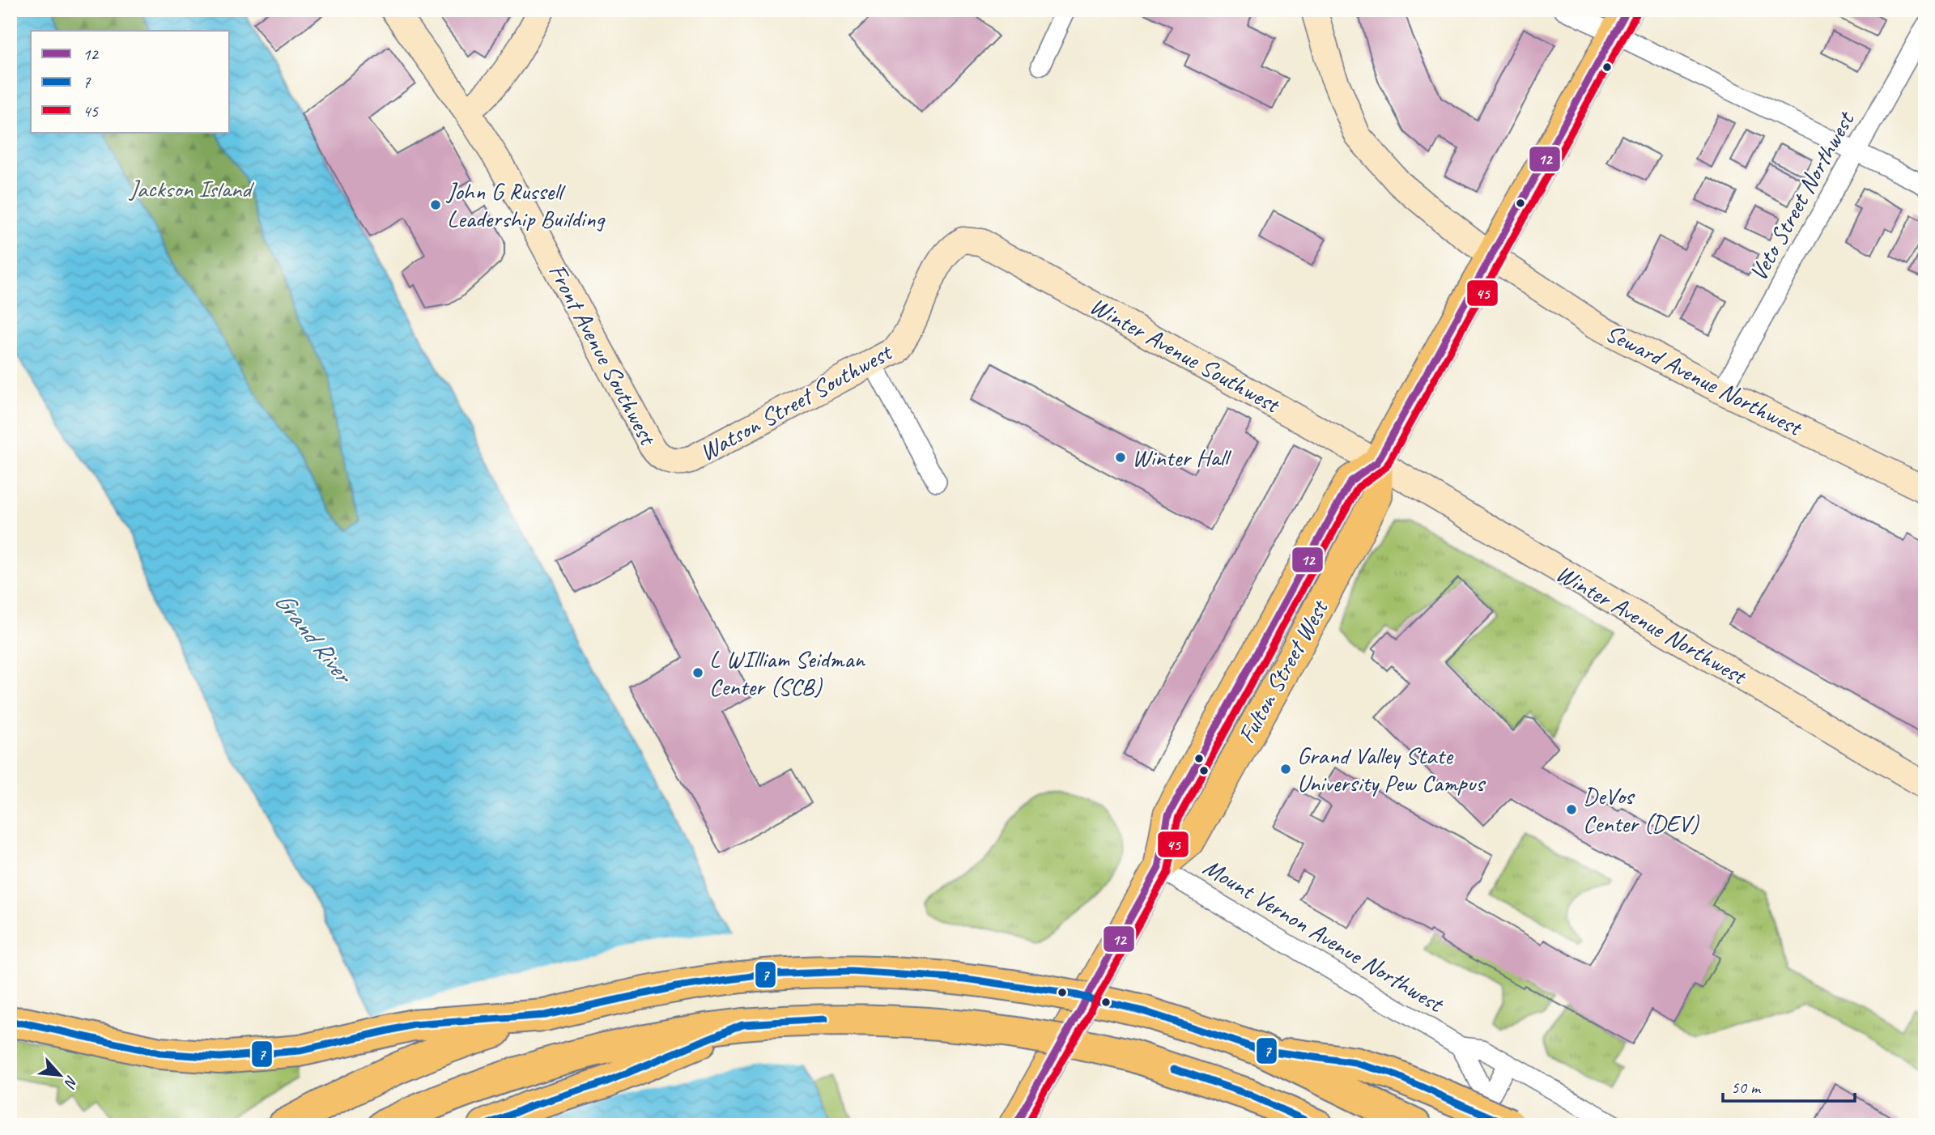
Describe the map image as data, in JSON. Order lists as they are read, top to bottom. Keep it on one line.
{"streets":{"main road":["Fulton Street West"],"street":["Veto Street Northwest","Front Avenue Southwest","Winter Avenue Southwest","Seward Avenue Northwest","Watson Street Southwest","Winter Avenue Northwest","Mount Vernon Avenue Northwest"]},"crossings":[["Veto Street Northwest","Seward Avenue Northwest"],["Front Avenue Southwest","Watson Street Southwest"],["Winter Avenue Southwest","Watson Street Southwest"],["Winter Avenue Southwest","Winter Avenue Northwest"],["Winter Avenue Southwest","Fulton Street West"],["Seward Avenue Northwest","Fulton Street West"],["Winter Avenue Northwest","Fulton Street West"],["Fulton Street West","Mount Vernon Avenue Northwest"]],"water":["Grand River"],"parks":["Jackson Island"],"places":["John G Russell Leadership Building","Winter Hall","L WIlliam Seidman Center (SCB)","Grand Valley State University Pew Campus","DeVos Center (DEV)"],"lines":["transit line 12","transit line 45","transit line 7"],"legend":["12","7","45"],"scale_bar":"50 m","north":"bottom right"}
